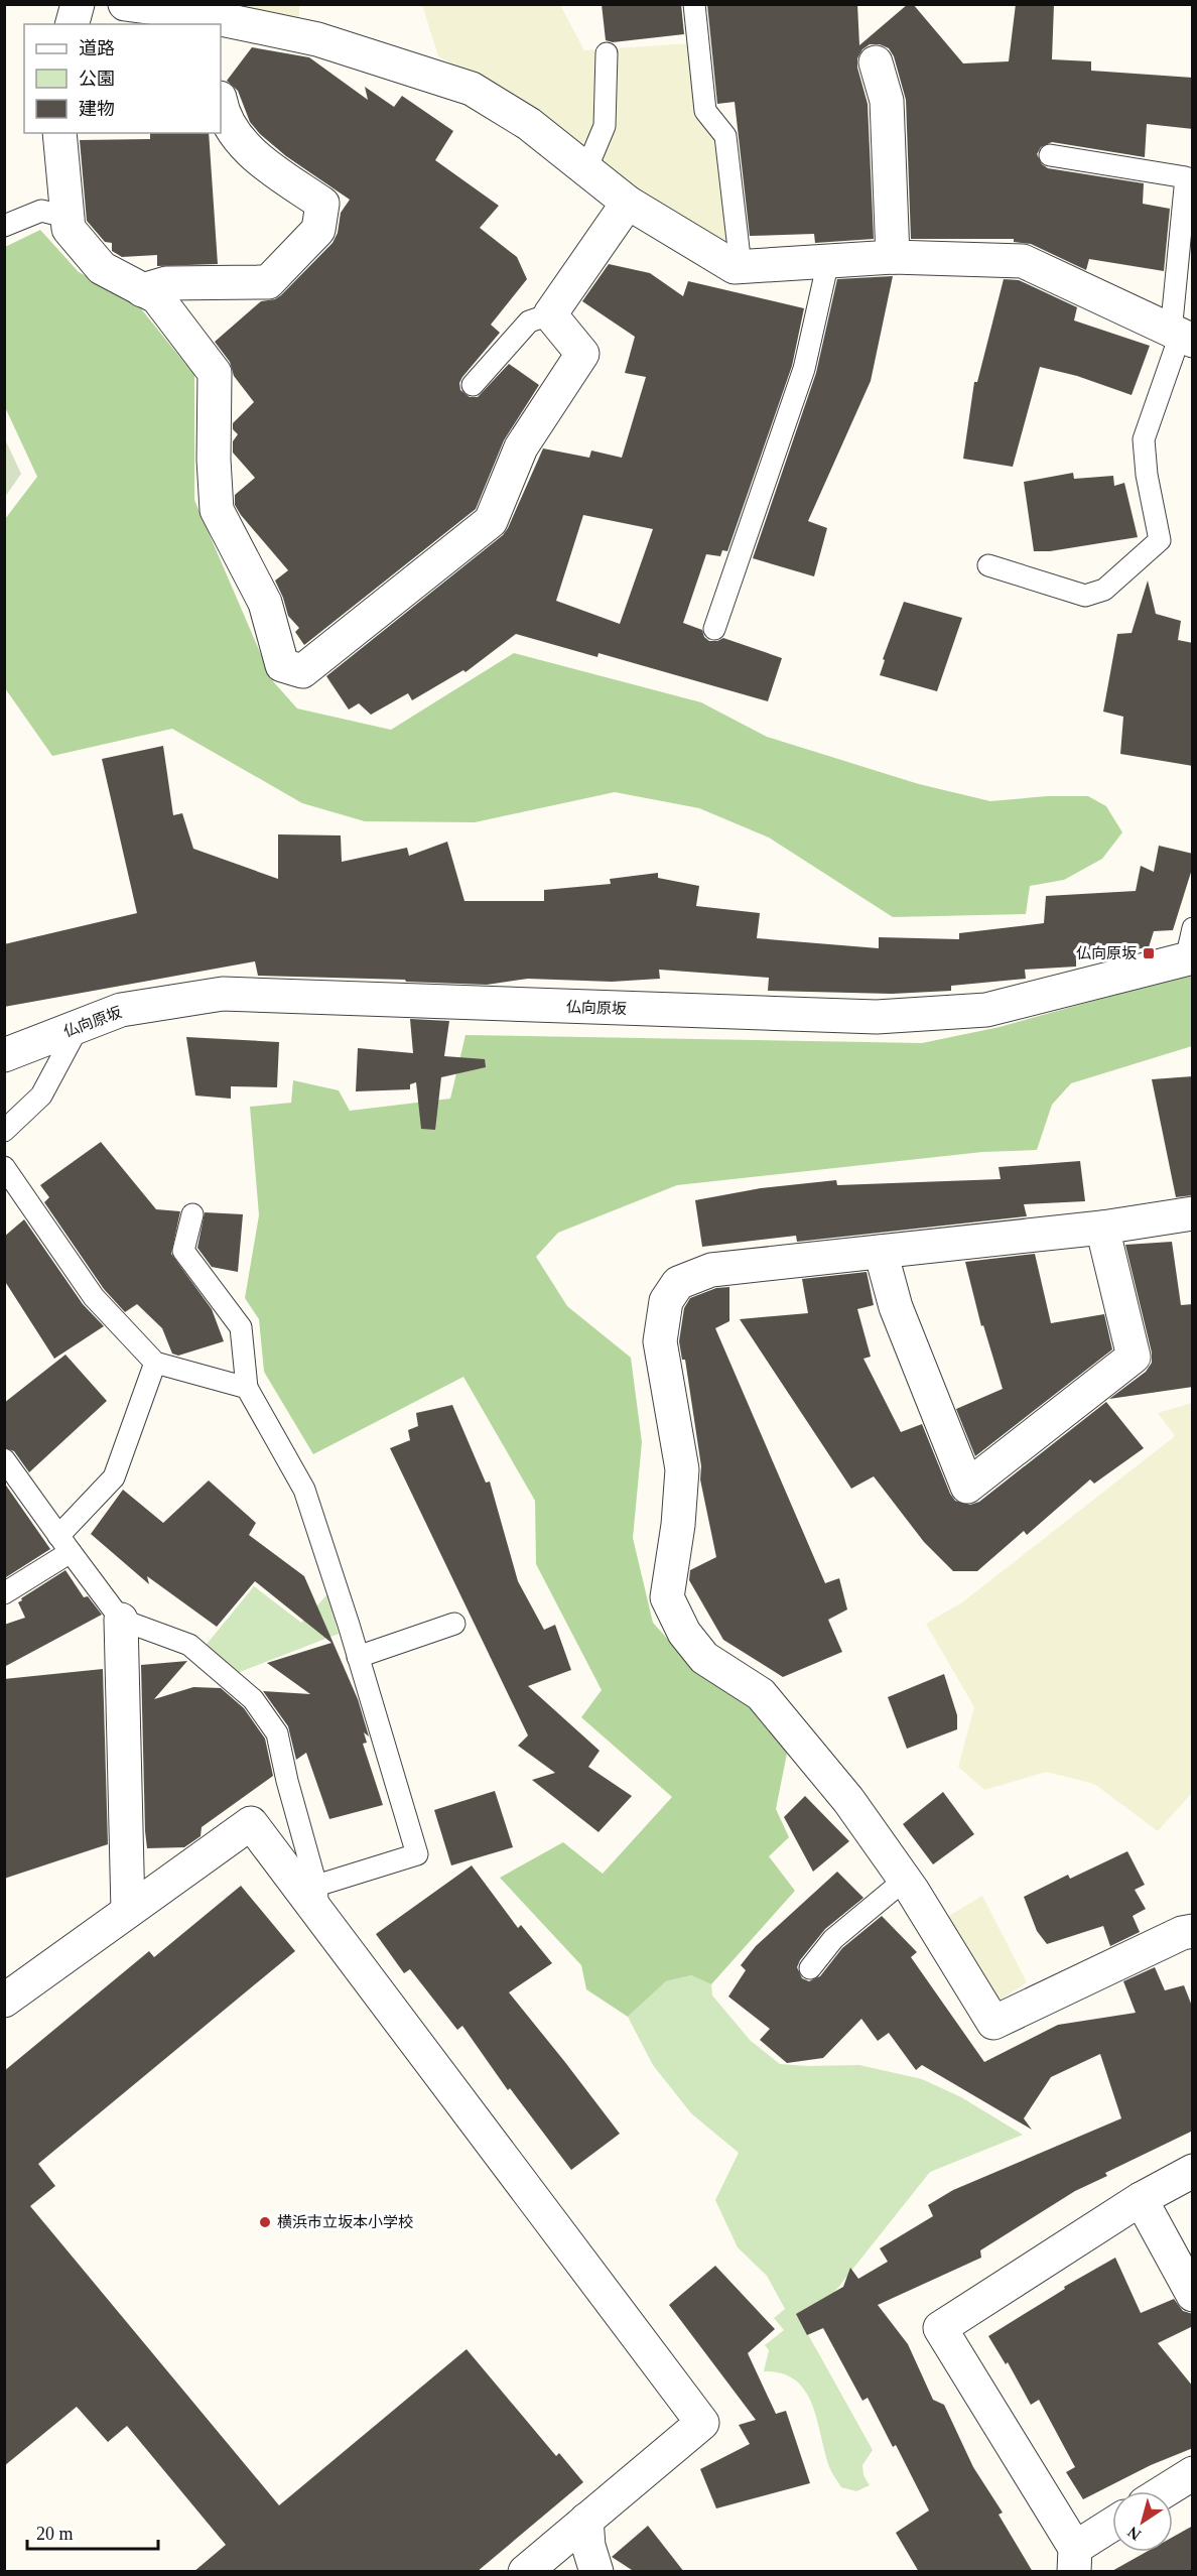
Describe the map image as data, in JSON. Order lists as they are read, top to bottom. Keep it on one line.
{"streets":{"street":["仏向原坂"]},"places":{"transit":["仏向原坂"],"other":["横浜市立坂本小学校"]},"legend":["道路","公園","建物"],"scale_bar":"20 m","north":"bottom left"}
